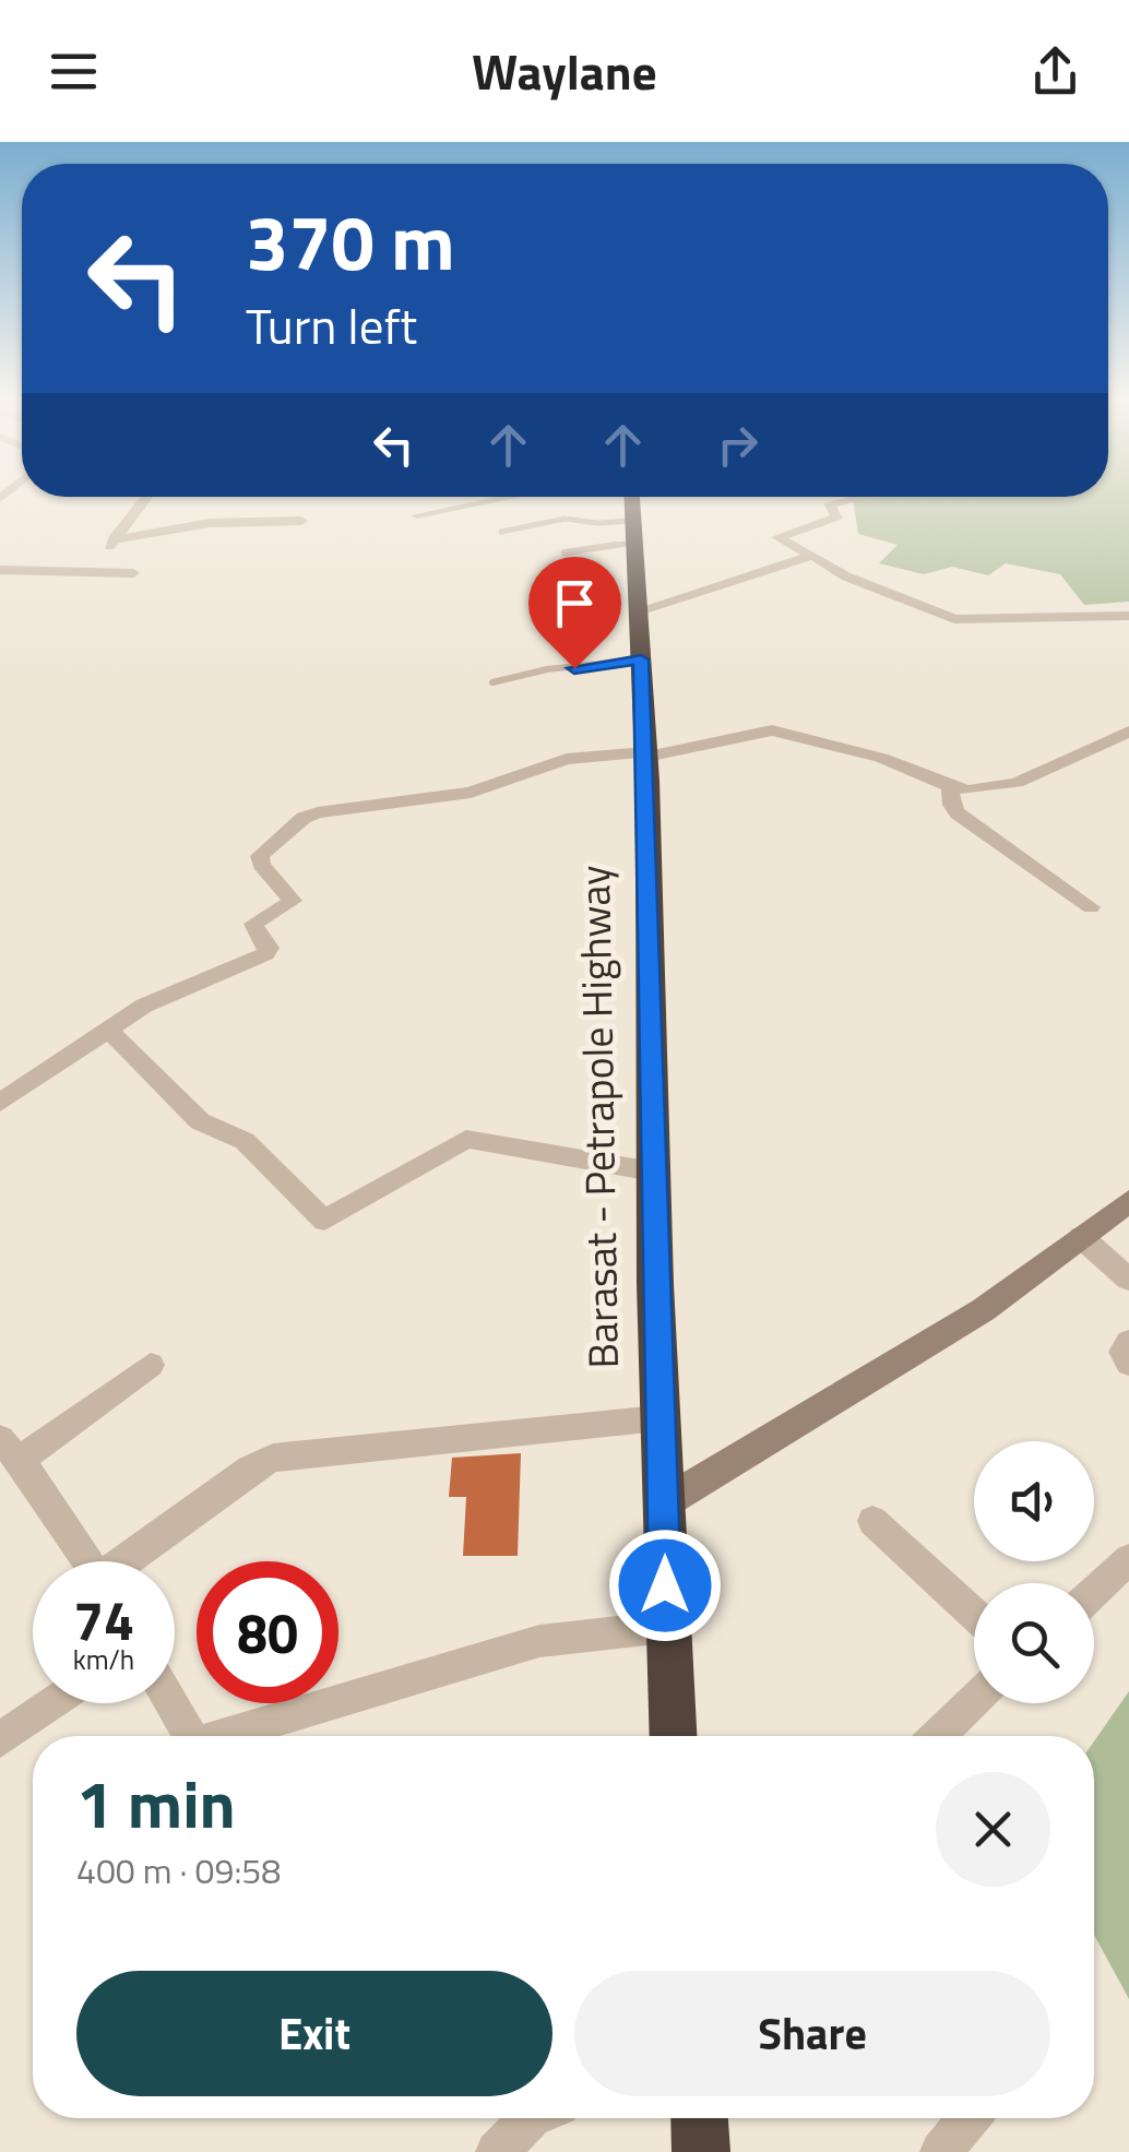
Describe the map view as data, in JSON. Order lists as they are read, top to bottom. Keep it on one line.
{"streets":{"highway":["Barasat - Petrapole Highway"]},"page":{"header":"Waylane","turn":["370 m","Turn left"],"speed":"74 km/h","limit":"80","heading":["1 min","400 m · 09:58"],"buttons":["Exit","Share"]}}
